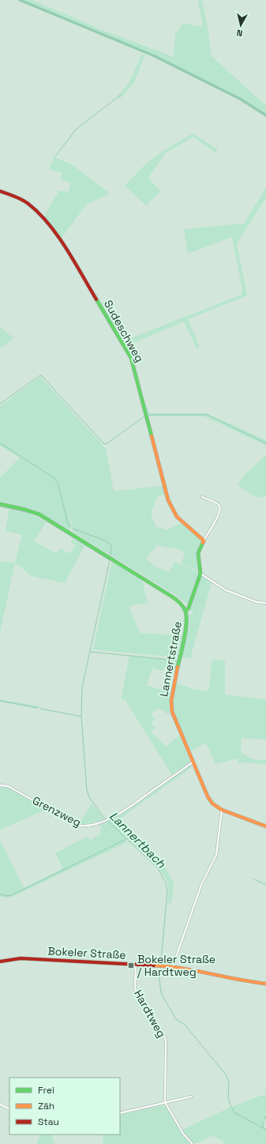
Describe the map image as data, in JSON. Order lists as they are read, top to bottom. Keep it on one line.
{"streets":{"street":["Sudeschweg","Lannertstraße","Grenzweg","Bokeler Straße","Hardtweg"]},"crossings":[["Lannertstraße","Grenzweg"],["Bokeler Straße","Hardtweg"]],"water":["Lannertbach"],"places":{"transit":["Bokeler Straße / Hardtweg"]},"legend":["Frei","Zäh","Stau"],"north":"bottom"}
